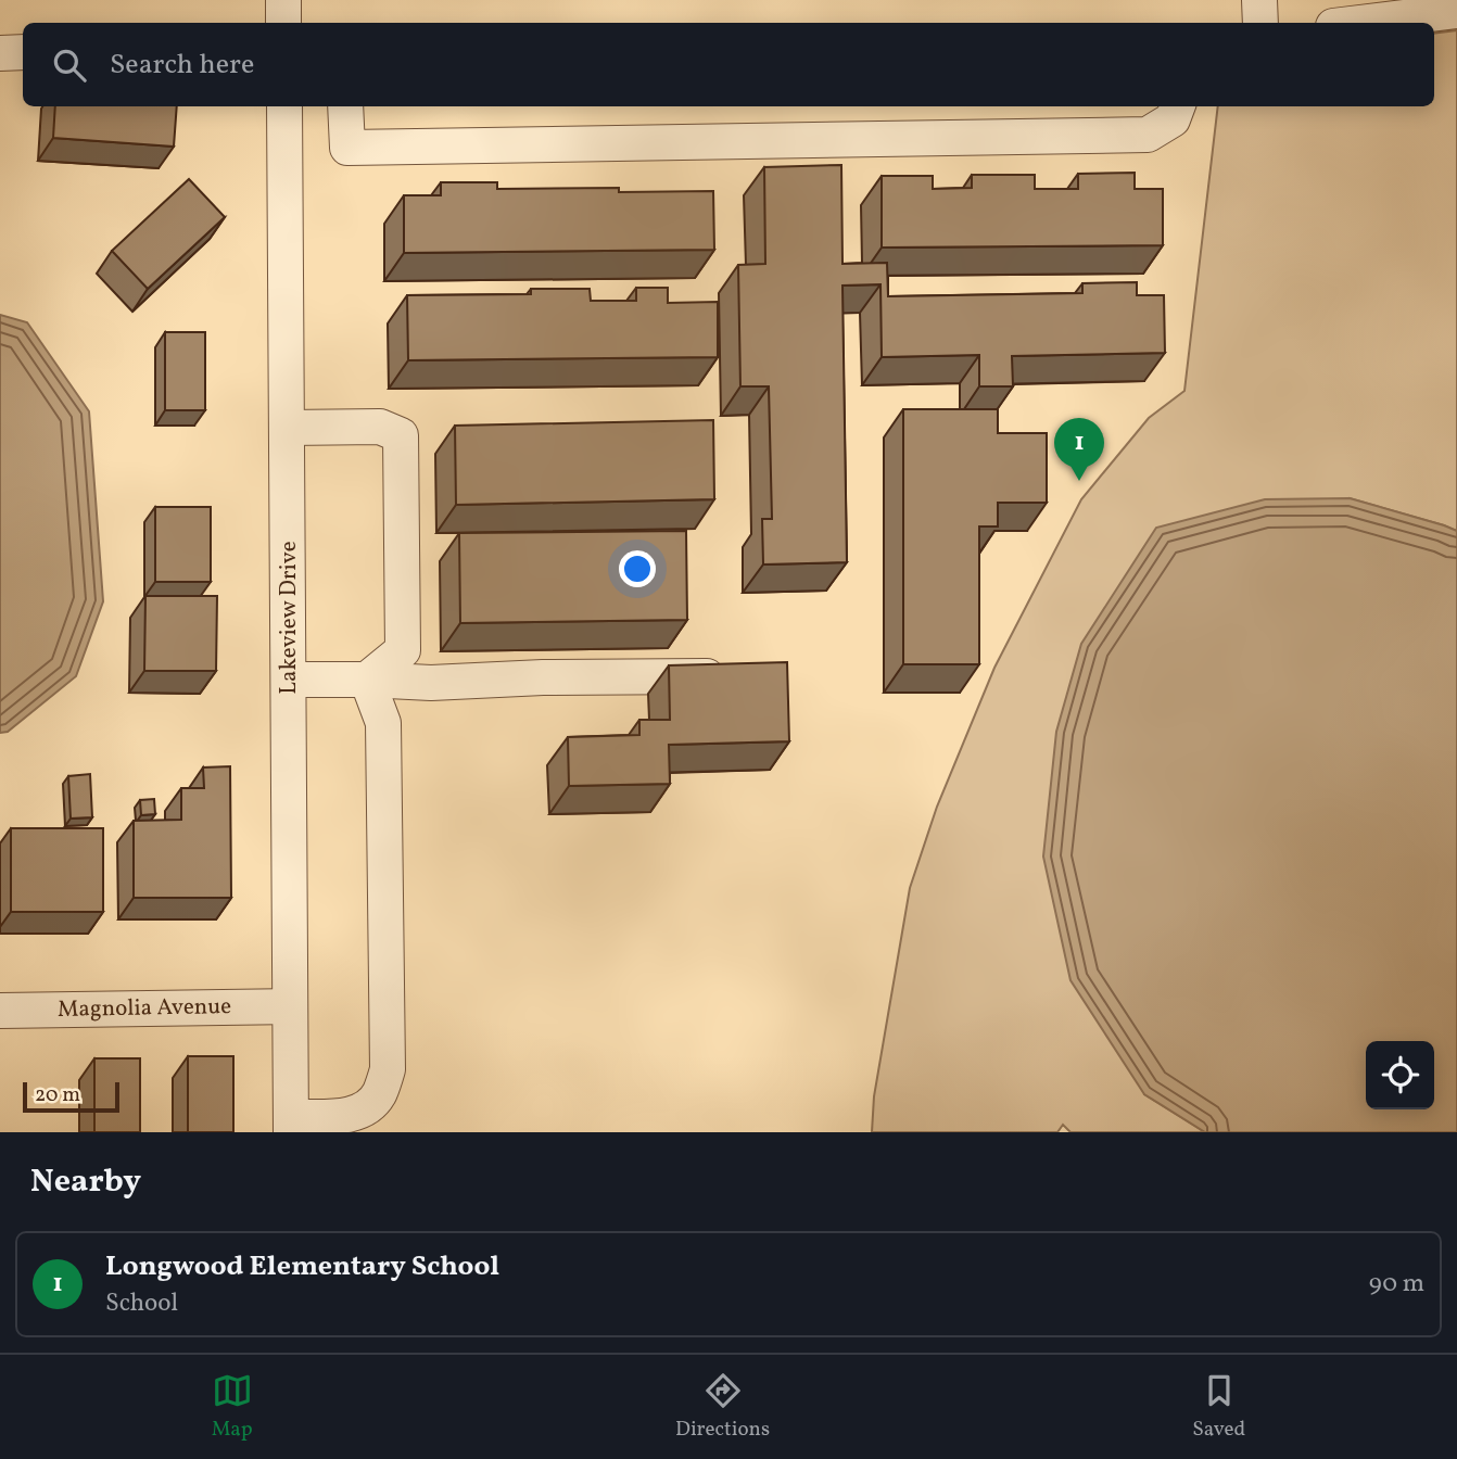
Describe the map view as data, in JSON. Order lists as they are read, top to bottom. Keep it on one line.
{"streets":{"street":["Lakeview Drive","Magnolia Avenue"]},"crossings":[["Lakeview Drive","Magnolia Avenue"]],"scale_bar":"20 m","page":{"search":"Search here","pins":"1","scale":"20 m","heading":"Nearby","list":[{"mark":"1","name":"Longwood Elementary School","note":"School","value":"90 m"}],"nav":["Map","Directions","Saved"]}}
